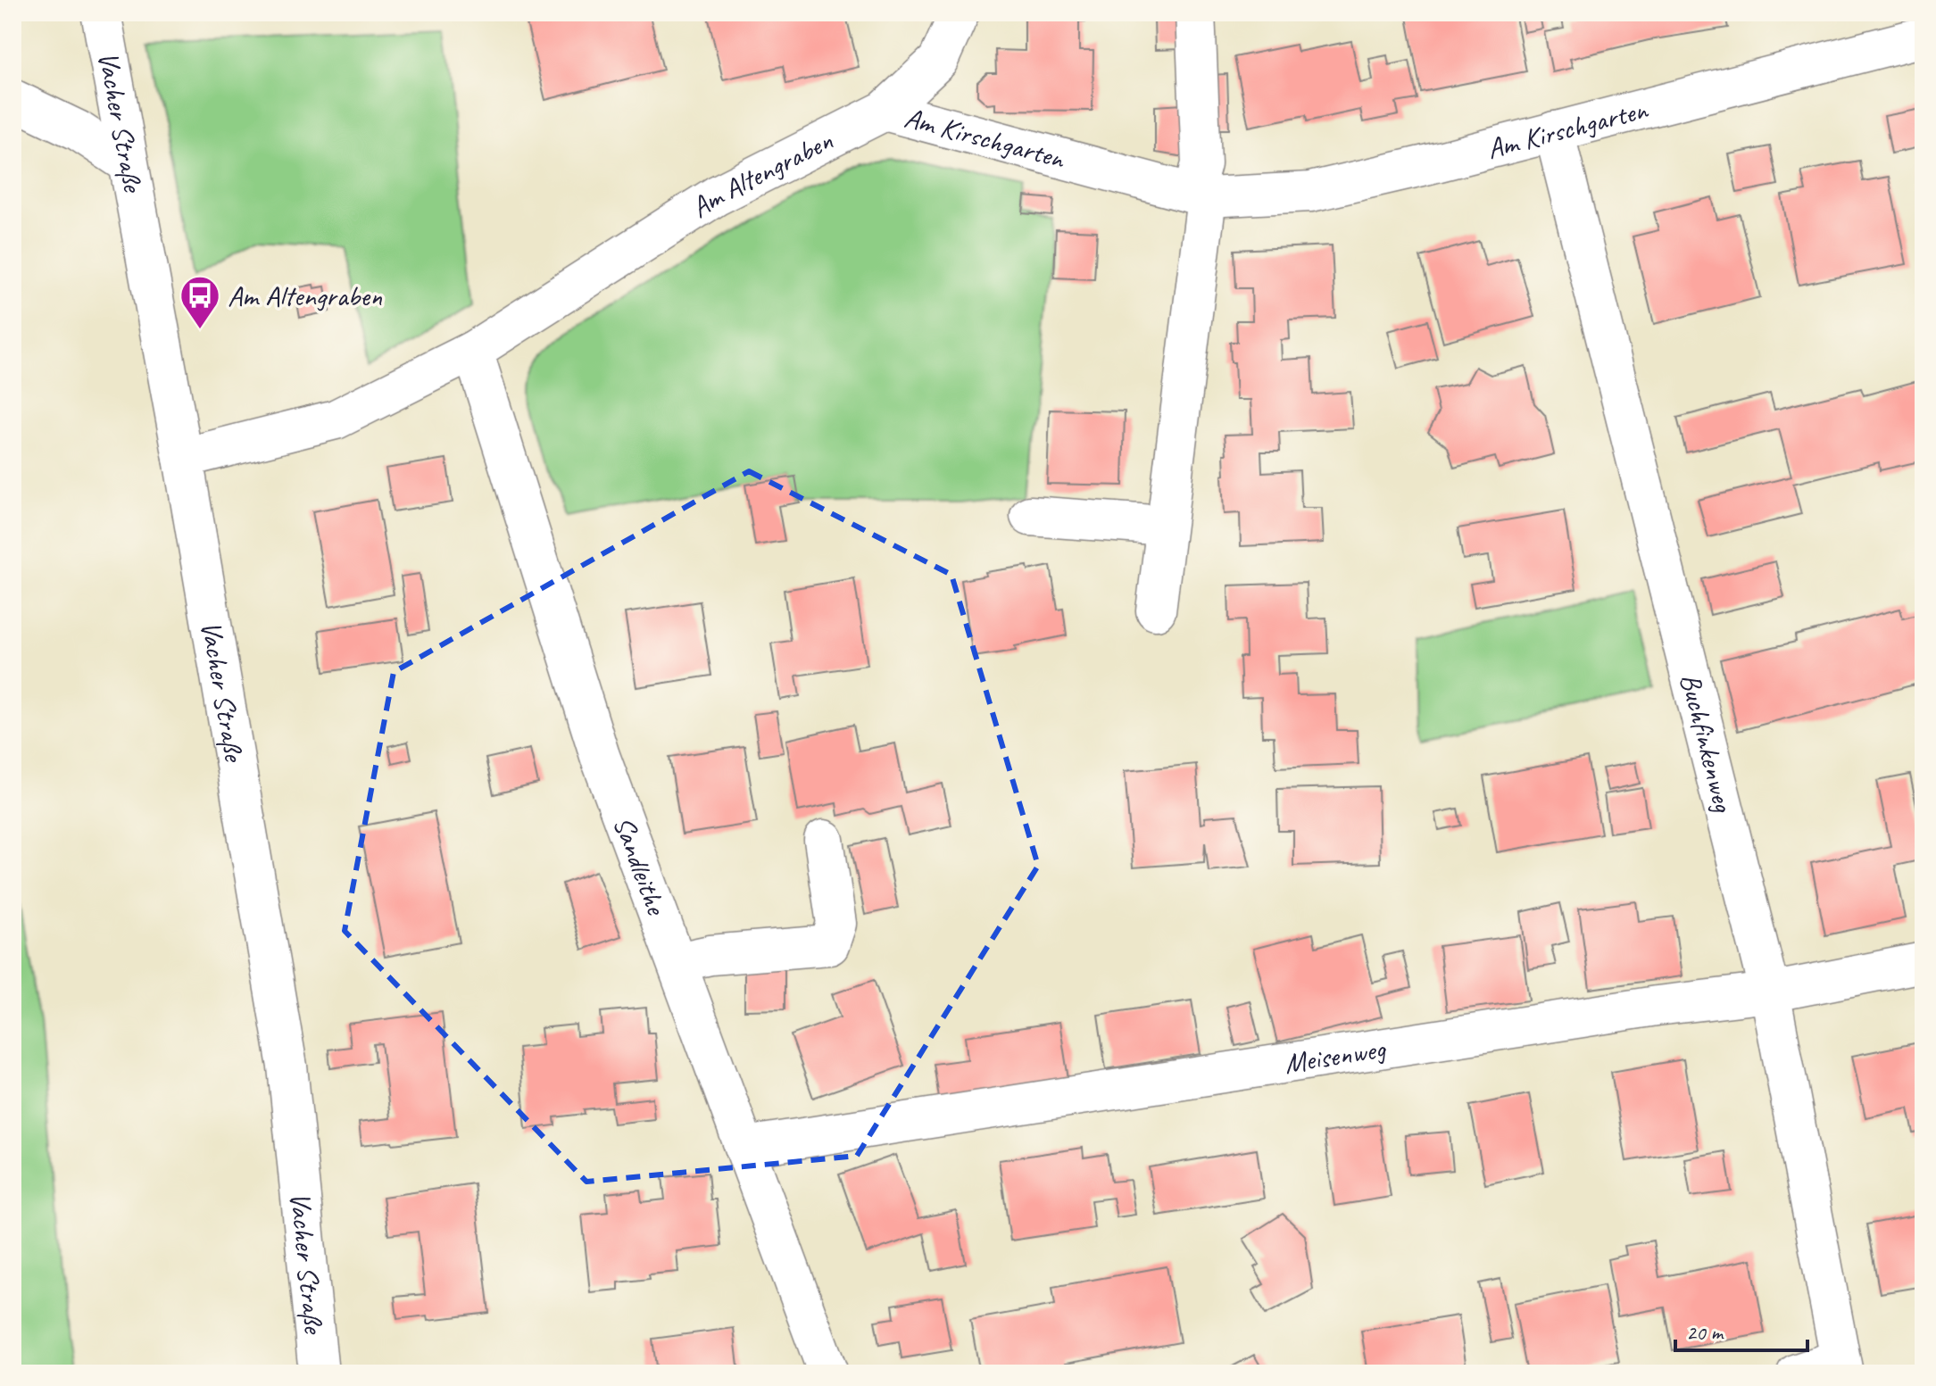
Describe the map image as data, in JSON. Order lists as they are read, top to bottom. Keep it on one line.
{"streets":{"street":["Vacher Straße","Am Kirschgarten","Am Altengraben","Buchfinkenweg","Sandleithe","Meisenweg"]},"crossings":[["Vacher Straße","Am Altengraben"],["Am Kirschgarten","Am Altengraben"],["Am Kirschgarten","Buchfinkenweg"],["Am Altengraben","Sandleithe"],["Buchfinkenweg","Meisenweg"],["Sandleithe","Meisenweg"]],"places":{"bus stop":["Am Altengraben"]},"scale_bar":"20 m"}
